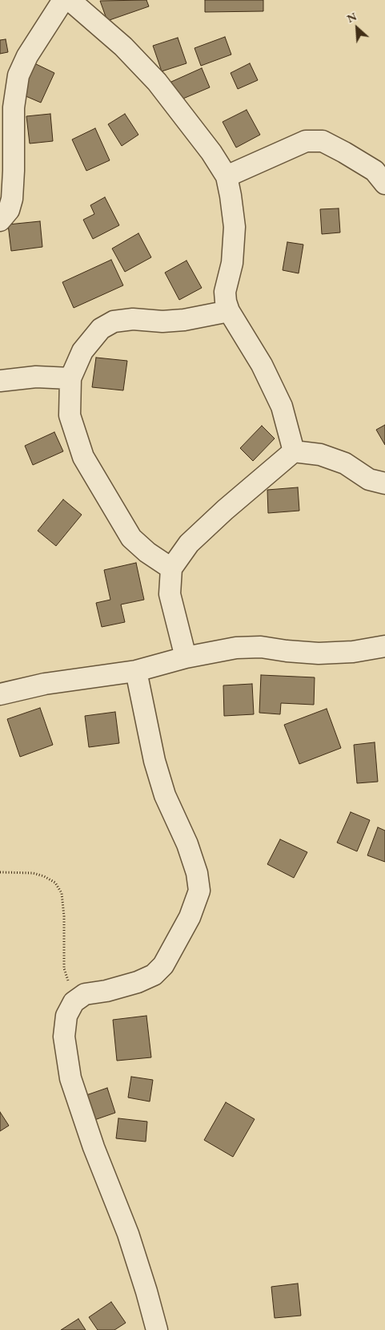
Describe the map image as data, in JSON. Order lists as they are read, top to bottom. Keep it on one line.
{"north":"top left"}
